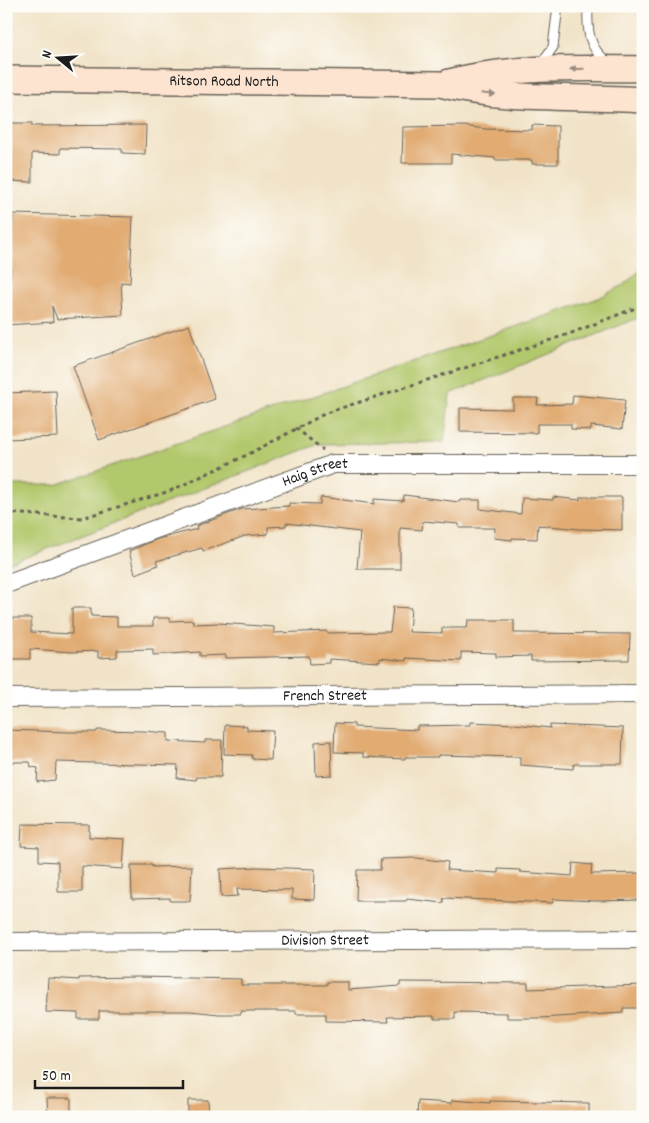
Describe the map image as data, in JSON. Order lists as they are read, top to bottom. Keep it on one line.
{"streets":{"main road":["Ritson Road North"],"street":["Haig Street","French Street","Division Street"]},"scale_bar":"50 m","north":"left"}
